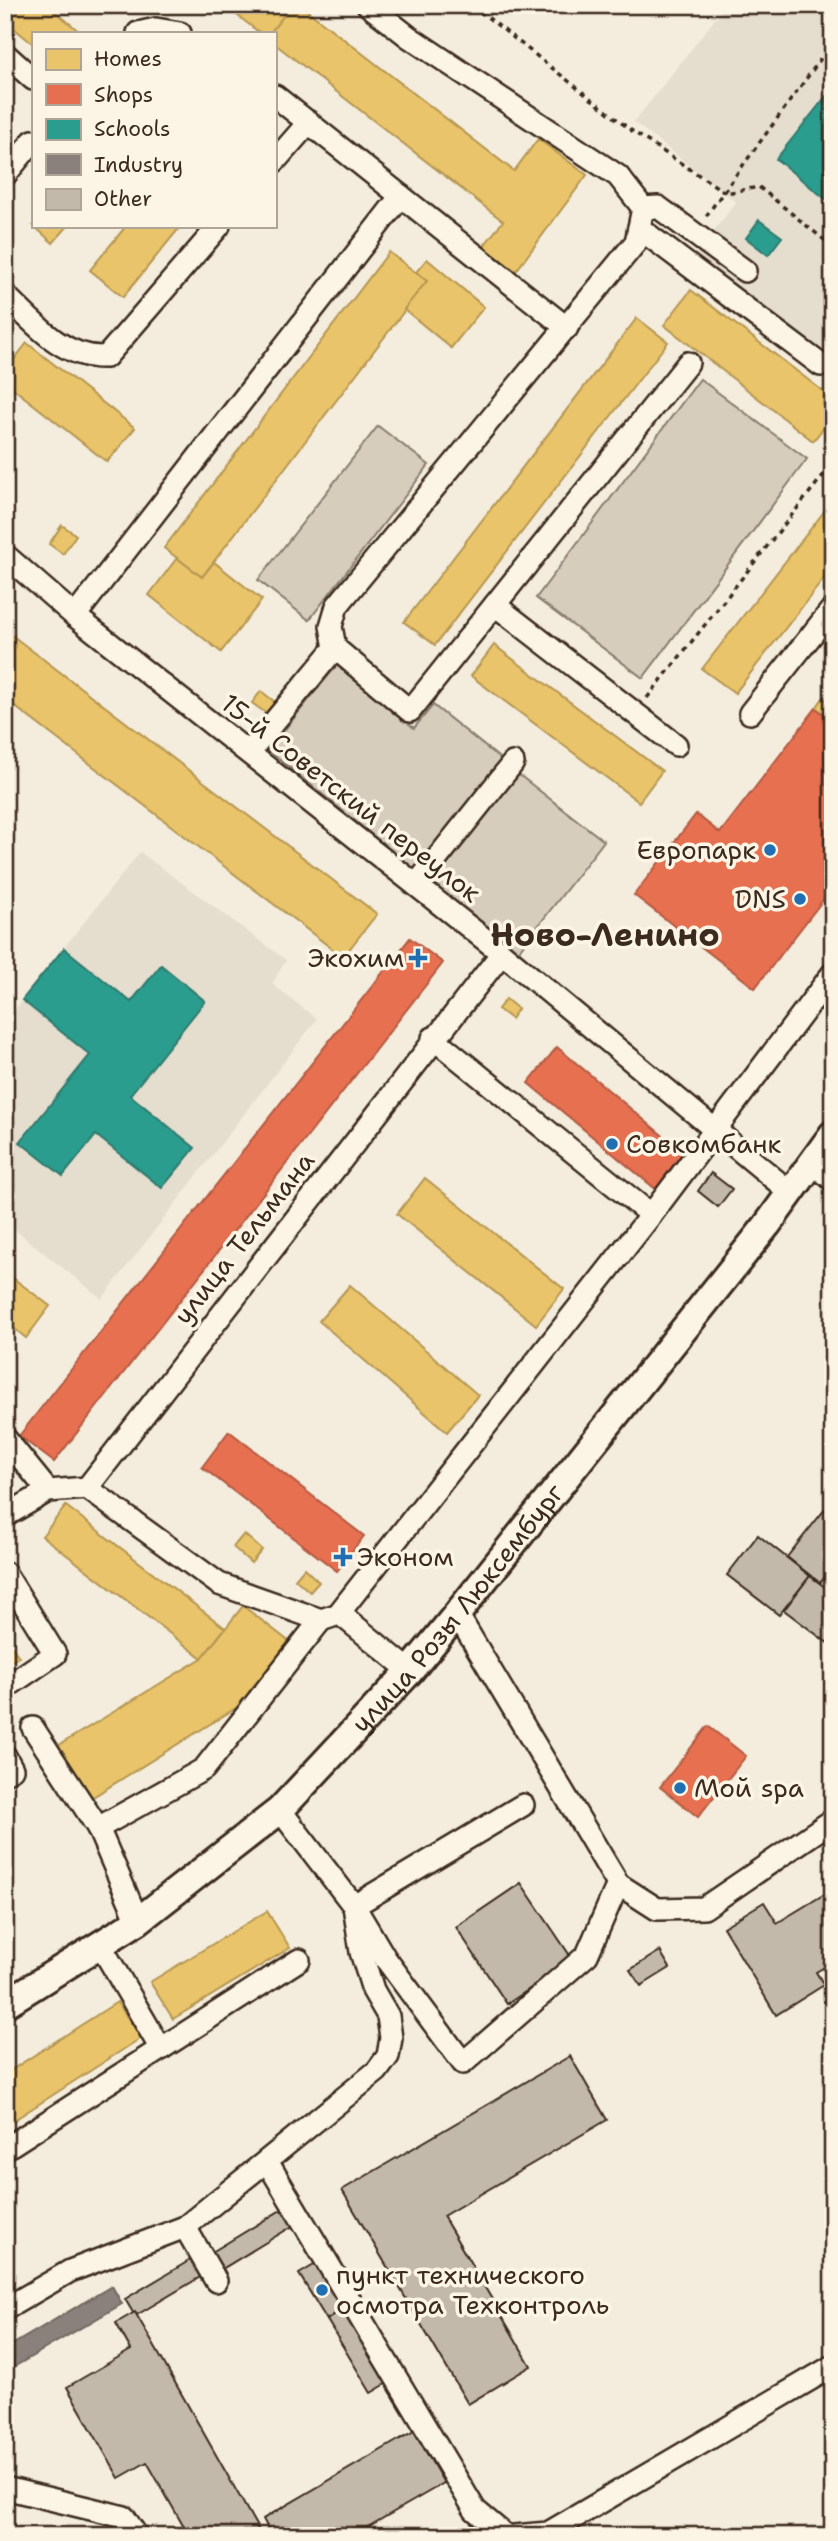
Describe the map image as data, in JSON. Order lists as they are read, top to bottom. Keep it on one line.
{"streets":{"main road":["улица Розы Люксембург"],"street":["15-й Советский переулок","улица Тельмана"]},"crossings":[["15-й Советский переулок","улица Тельмана"],["15-й Советский переулок","улица Розы Люксембург"]],"districts":["Ново-Ленино"],"places":{"other":["Европарк","DNS","Совкомбанк","Мой spa","пункт технического осмотра Техконтроль"],"health":["Экохим","Эконом"]},"legend":["Homes","Shops","Schools","Industry","Other"]}
